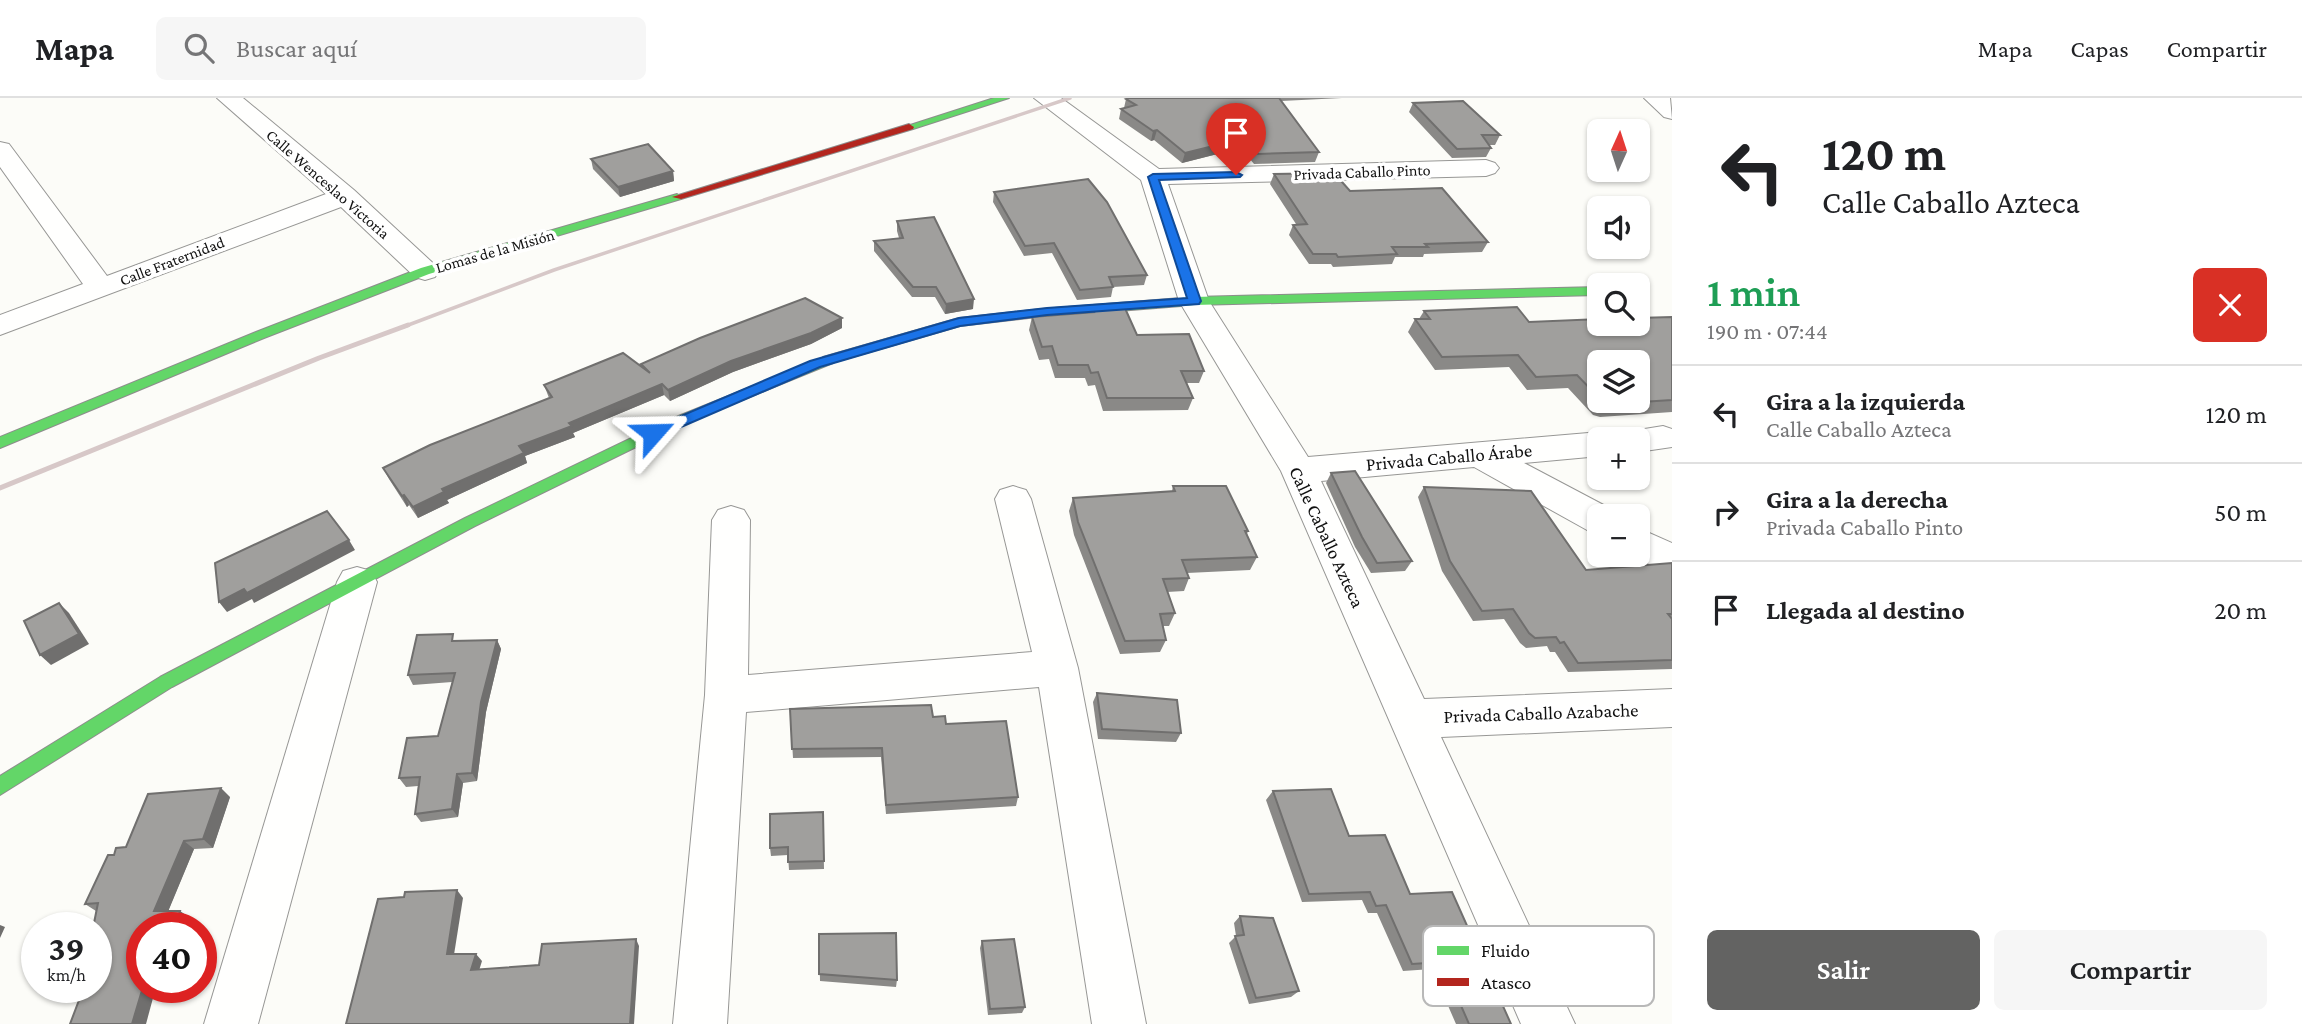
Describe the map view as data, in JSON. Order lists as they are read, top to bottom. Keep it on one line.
{"streets":{"street":["Privada Caballo Pinto","Calle Wenceslao Victoria","Lomas de la Misión","Calle Fraternidad","Privada Caballo Árabe","Calle Caballo Azteca","Privada Caballo Azabache"]},"crossings":[["Privada Caballo Pinto","Calle Caballo Azteca"],["Calle Wenceslao Victoria","Lomas de la Misión"],["Calle Wenceslao Victoria","Calle Fraternidad"],["Privada Caballo Árabe","Calle Caballo Azteca"],["Calle Caballo Azteca","Privada Caballo Azabache"]],"legend":["Fluido","Atasco"],"north":"top","page":{"header":"Mapa","search":"Buscar aquí","nav":["Mapa","Capas","Compartir"],"turn":["120 m","Calle Caballo Azteca"],"map_buttons":["+","−"],"heading":["1 min","190 m · 07:44"],"list":[{"name":"Gira a la izquierda","note":"Calle Caballo Azteca","value":"120 m"},{"name":"Gira a la derecha","note":"Privada Caballo Pinto","value":"50 m"},{"name":"Llegada al destino","value":"20 m"}],"speed":"39 km/h","limit":"40","buttons":["Salir","Compartir"]}}
